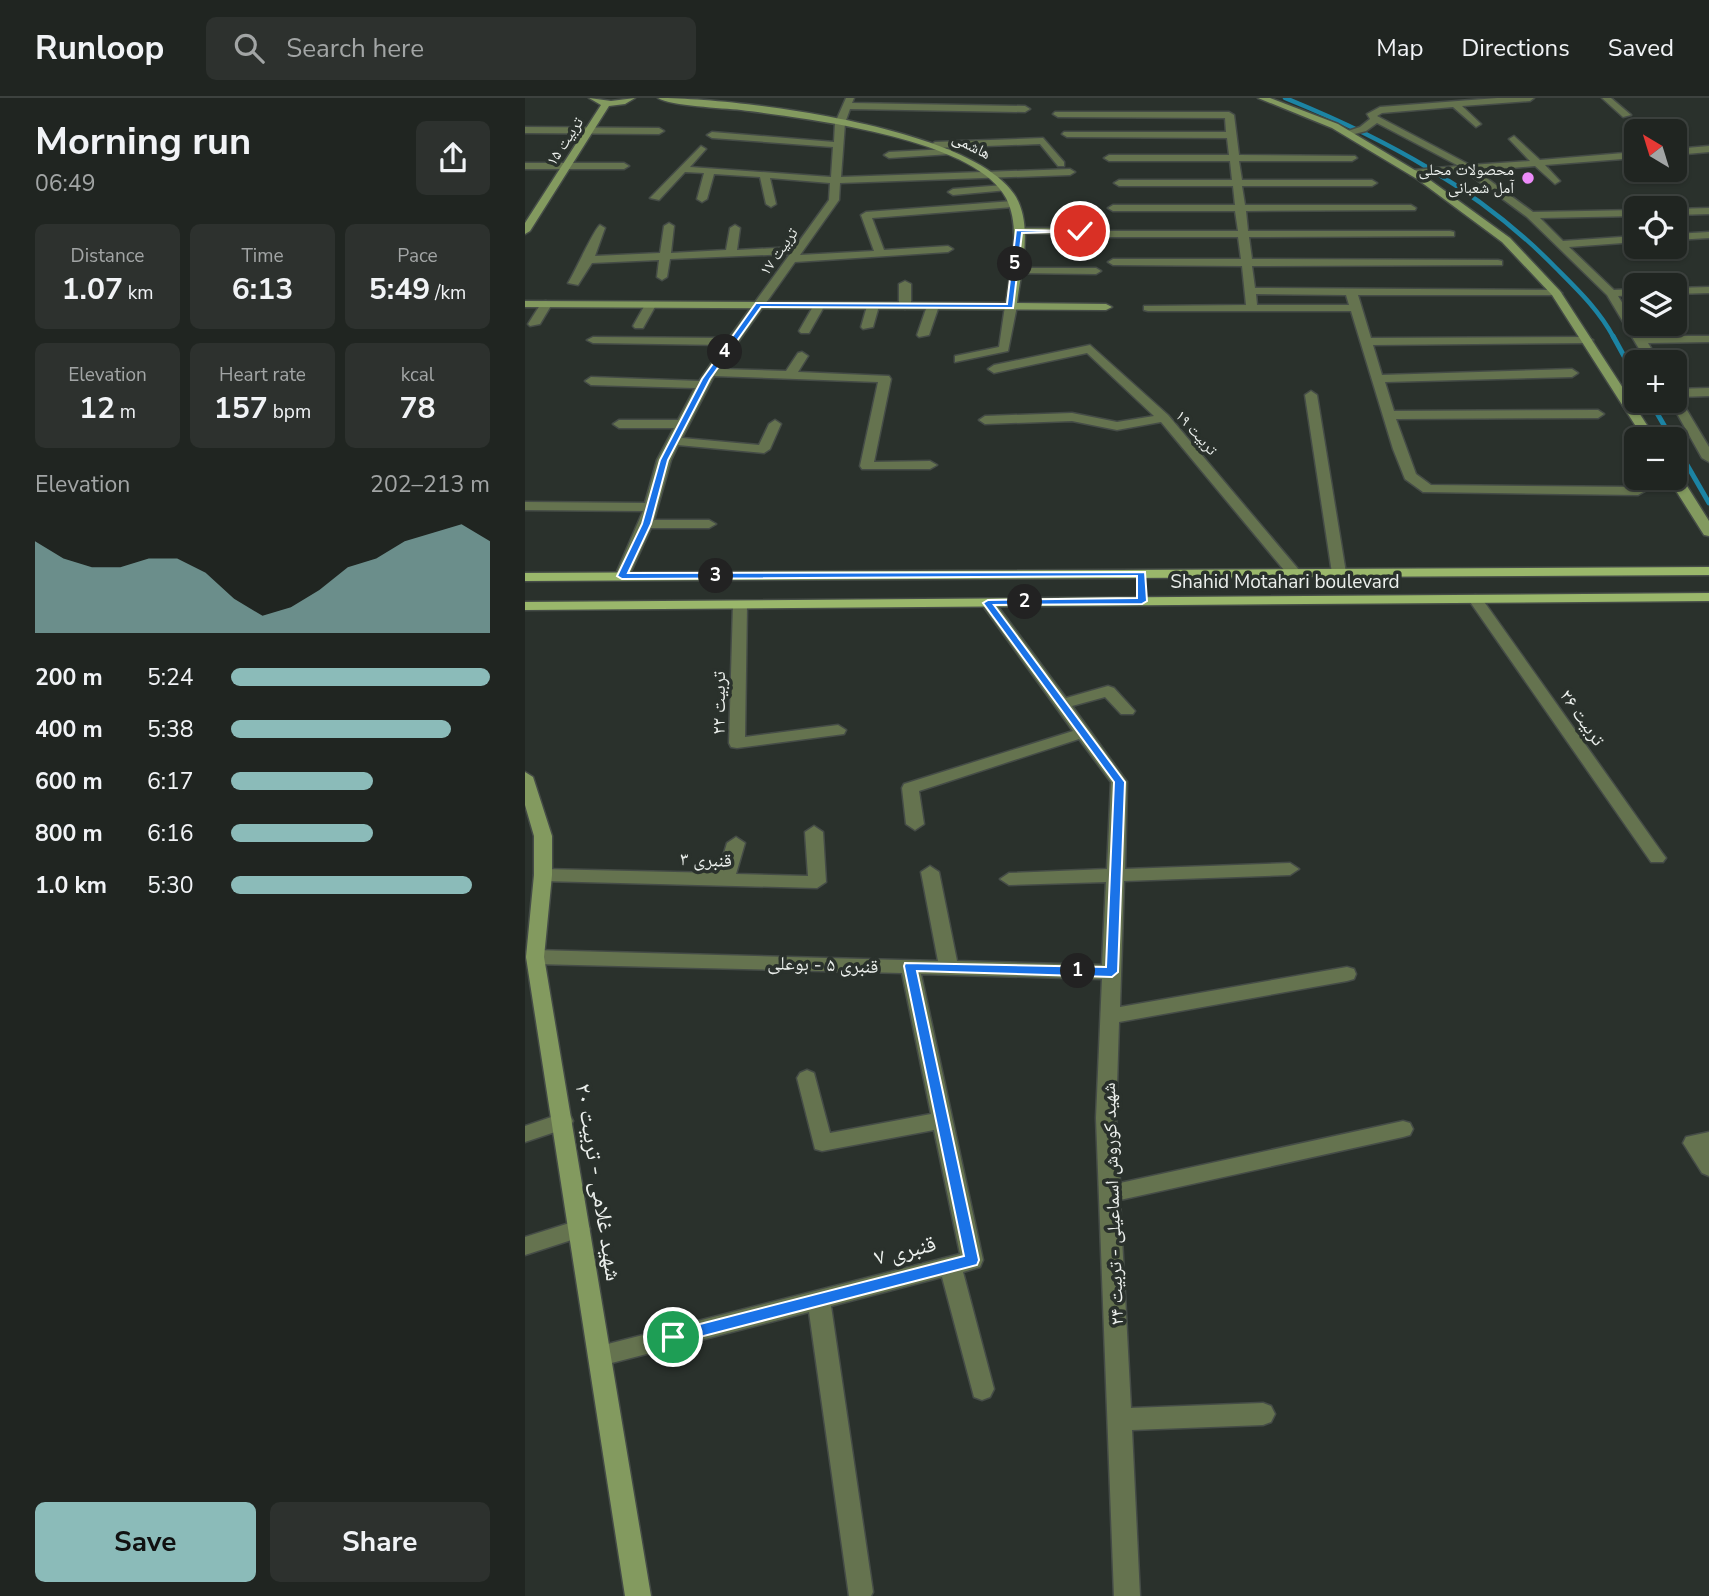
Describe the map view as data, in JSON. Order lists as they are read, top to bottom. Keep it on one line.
{"streets":{"main road":["Shahid Motahari boulevard"],"street":["تربیت ۱۵","هاشمی","تربیت ۱۷","تربیت ۱۹","تربیت ۲۲","تربیت ۲۶","قنبری ۳","قنبری ۵ - بوعلی","شهید غلامی - تربیت ۲۰","شهید کوروش اسماعیلی - تربیت ۲۴","قنبری ۷"]},"crossings":[["هاشمی","تربیت ۱۷"],["تربیت ۱۷","Shahid Motahari boulevard"],["تربیت ۱۹","Shahid Motahari boulevard"],["Shahid Motahari boulevard","تربیت ۲۲"],["Shahid Motahari boulevard","تربیت ۲۶"],["Shahid Motahari boulevard","شهید کوروش اسماعیلی - تربیت ۲۴"],["قنبری ۳","شهید غلامی - تربیت ۲۰"],["قنبری ۵ - بوعلی","شهید غلامی - تربیت ۲۰"],["قنبری ۵ - بوعلی","شهید کوروش اسماعیلی - تربیت ۲۴"],["قنبری ۵ - بوعلی","قنبری ۷"],["شهید غلامی - تربیت ۲۰","قنبری ۷"]],"places":["محصولات محلی آمل شعبانی"],"north":"top left","page":{"header":"Runloop","search":"Search here","nav":["Map","Directions","Saved"],"heading":["Morning run","06:49"],"map_buttons":["+","−"],"stats":[["Distance","1.07 km"],["Time","6:13"],["Pace","5:49 /km"],["Elevation","12 m"],["Heart rate","157 bpm"],["kcal","78"]],"pins":["5","4","3","2","1"],"chart":["Elevation","202–213 m"],"list":[{"name":"200 m","note":"5:24"},{"name":"400 m","note":"5:38"},{"name":"600 m","note":"6:17"},{"name":"800 m","note":"6:16"},{"name":"1.0 km","note":"5:30"}],"buttons":["Save","Share"]}}
